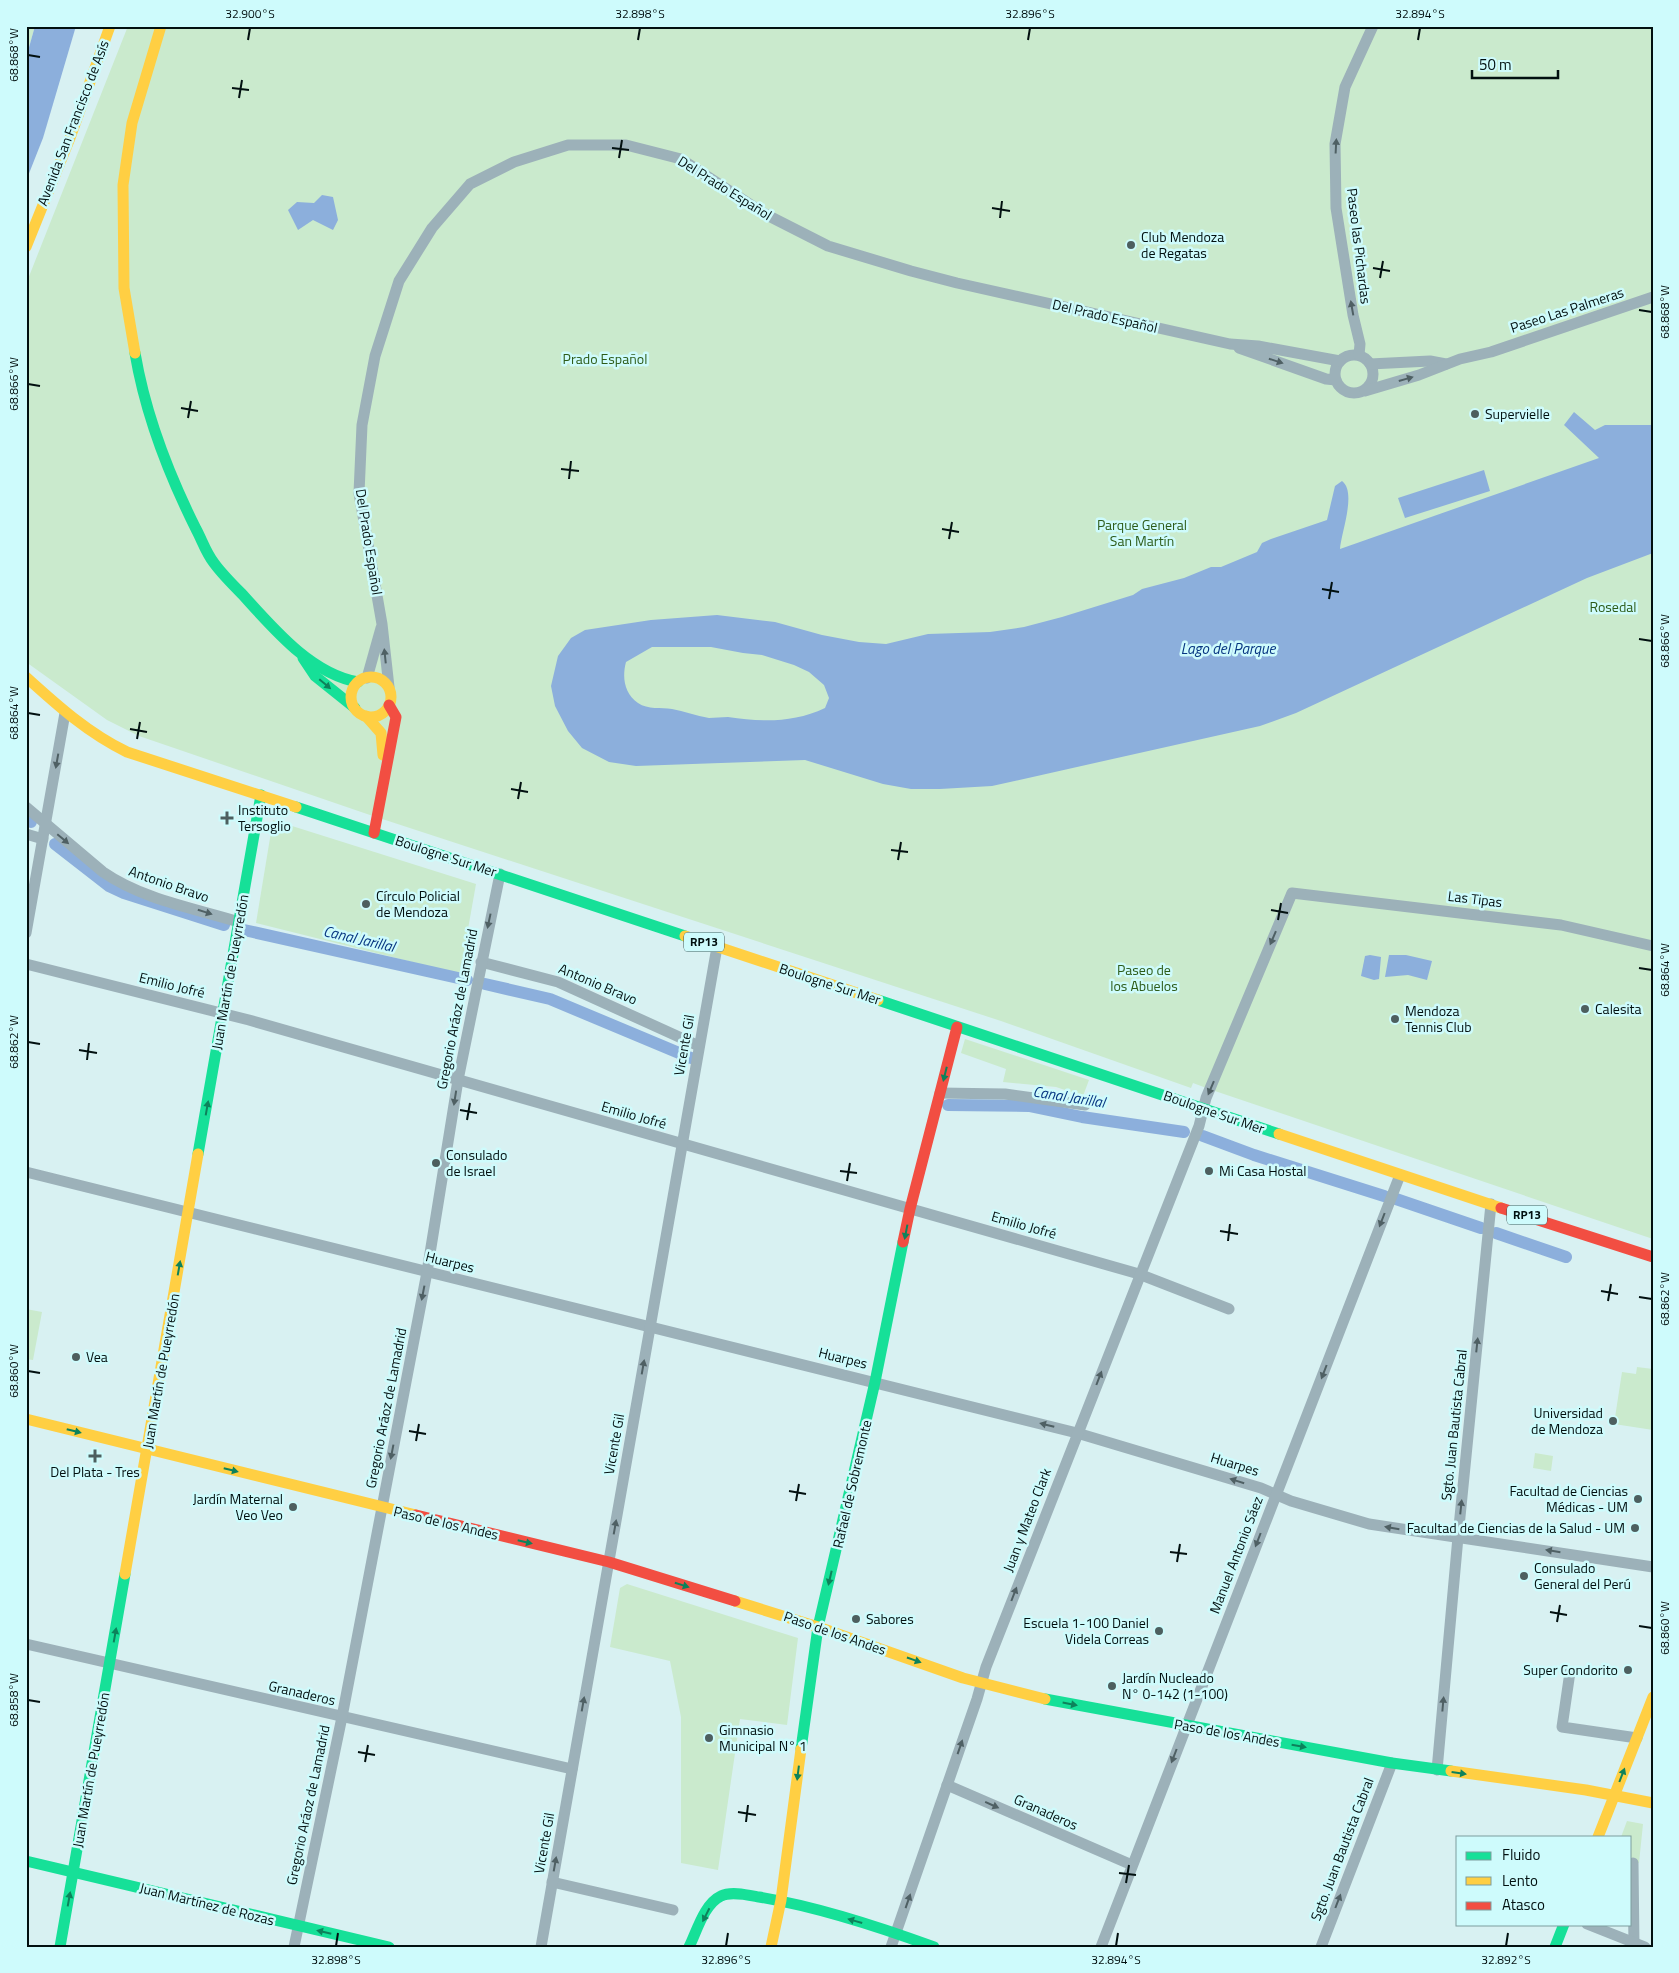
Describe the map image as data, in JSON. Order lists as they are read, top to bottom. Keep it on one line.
{"streets":{"street":["Avenida San Francisco de Asís","Del Prado Español","Paseo las Pichardas","Paseo Las Palmeras","Boulogne Sur Mer","Antonio Bravo","Las Tipas","RP13","Juan Martín de Pueyrredón","Emilio Jofré","Gregorio Aráoz de Lamadrid","Vicente Gil","Huarpes","Sgto. Juan Bautista Cabral","Rafael de Sobremonte","Juan y Mateo Clark","Paso de los Andes","Manuel Antonio Sáez","Granaderos","Juan Martínez de Rozas"]},"crossings":[["Del Prado Español","Paseo las Pichardas"],["Boulogne Sur Mer","Juan Martín de Pueyrredón"],["Boulogne Sur Mer","Gregorio Aráoz de Lamadrid"],["Boulogne Sur Mer","Vicente Gil"],["Boulogne Sur Mer","Sgto. Juan Bautista Cabral"],["Boulogne Sur Mer","Rafael de Sobremonte"],["Boulogne Sur Mer","Juan y Mateo Clark"],["Boulogne Sur Mer","Manuel Antonio Sáez"],["Antonio Bravo","Juan Martín de Pueyrredón"],["Antonio Bravo","Gregorio Aráoz de Lamadrid"],["Antonio Bravo","Vicente Gil"],["Las Tipas","Juan y Mateo Clark"],["Juan Martín de Pueyrredón","Emilio Jofré"],["Juan Martín de Pueyrredón","Huarpes"],["Juan Martín de Pueyrredón","Paso de los Andes"],["Juan Martín de Pueyrredón","Granaderos"],["Juan Martín de Pueyrredón","Juan Martínez de Rozas"],["Emilio Jofré","Gregorio Aráoz de Lamadrid"],["Emilio Jofré","Vicente Gil"],["Emilio Jofré","Rafael de Sobremonte"],["Emilio Jofré","Juan y Mateo Clark"],["Gregorio Aráoz de Lamadrid","Huarpes"],["Gregorio Aráoz de Lamadrid","Paso de los Andes"],["Gregorio Aráoz de Lamadrid","Granaderos"],["Gregorio Aráoz de Lamadrid","Juan Martínez de Rozas"],["Vicente Gil","Huarpes"],["Vicente Gil","Paso de los Andes"],["Vicente Gil","Granaderos"],["Huarpes","Sgto. Juan Bautista Cabral"],["Huarpes","Rafael de Sobremonte"],["Huarpes","Juan y Mateo Clark"],["Huarpes","Manuel Antonio Sáez"],["Sgto. Juan Bautista Cabral","Paso de los Andes"],["Rafael de Sobremonte","Paso de los Andes"],["Juan y Mateo Clark","Paso de los Andes"],["Juan y Mateo Clark","Granaderos"],["Paso de los Andes","Manuel Antonio Sáez"],["Manuel Antonio Sáez","Granaderos"]],"one_way":["Paseo las Pichardas","Antonio Bravo","Juan Martín de Pueyrredón","Gregorio Aráoz de Lamadrid","Vicente Gil","Huarpes","Sgto. Juan Bautista Cabral","Rafael de Sobremonte","Paso de los Andes","Manuel Antonio Sáez"],"water":["Lago del Parque","Canal Jarillal"],"parks":["Prado Español","Parque General San Martín","Rosedal","Paseo de los Abuelos"],"places":{"other":["Club Mendoza de Regatas","Supervielle","Círculo Policial de Mendoza","Calesita","Mendoza Tennis Club","Consulado de Israel","Mi Casa Hostal","Vea","Universidad de Mendoza","Facultad de Ciencias Médicas - UM","Jardín Maternal Veo Veo","Facultad de Ciencias de la Salud - UM","Consulado General del Perú","Sabores","Escuela 1-100 Daniel Videla Correas","Super Condorito","Jardín Nucleado N° 0-142 (1-100)","Gimnasio Municipal N° 1"],"health":["Instituto Tersoglio","Del Plata - Tres"]},"legend":["Fluido","Lento","Atasco"],"scale_bar":"50 m","coordinates":["32.900°S","32.898°S","32.896°S","32.894°S","68.868°W","68.866°W","68.864°W","68.862°W","68.860°W","68.858°W","32.892°S"]}
